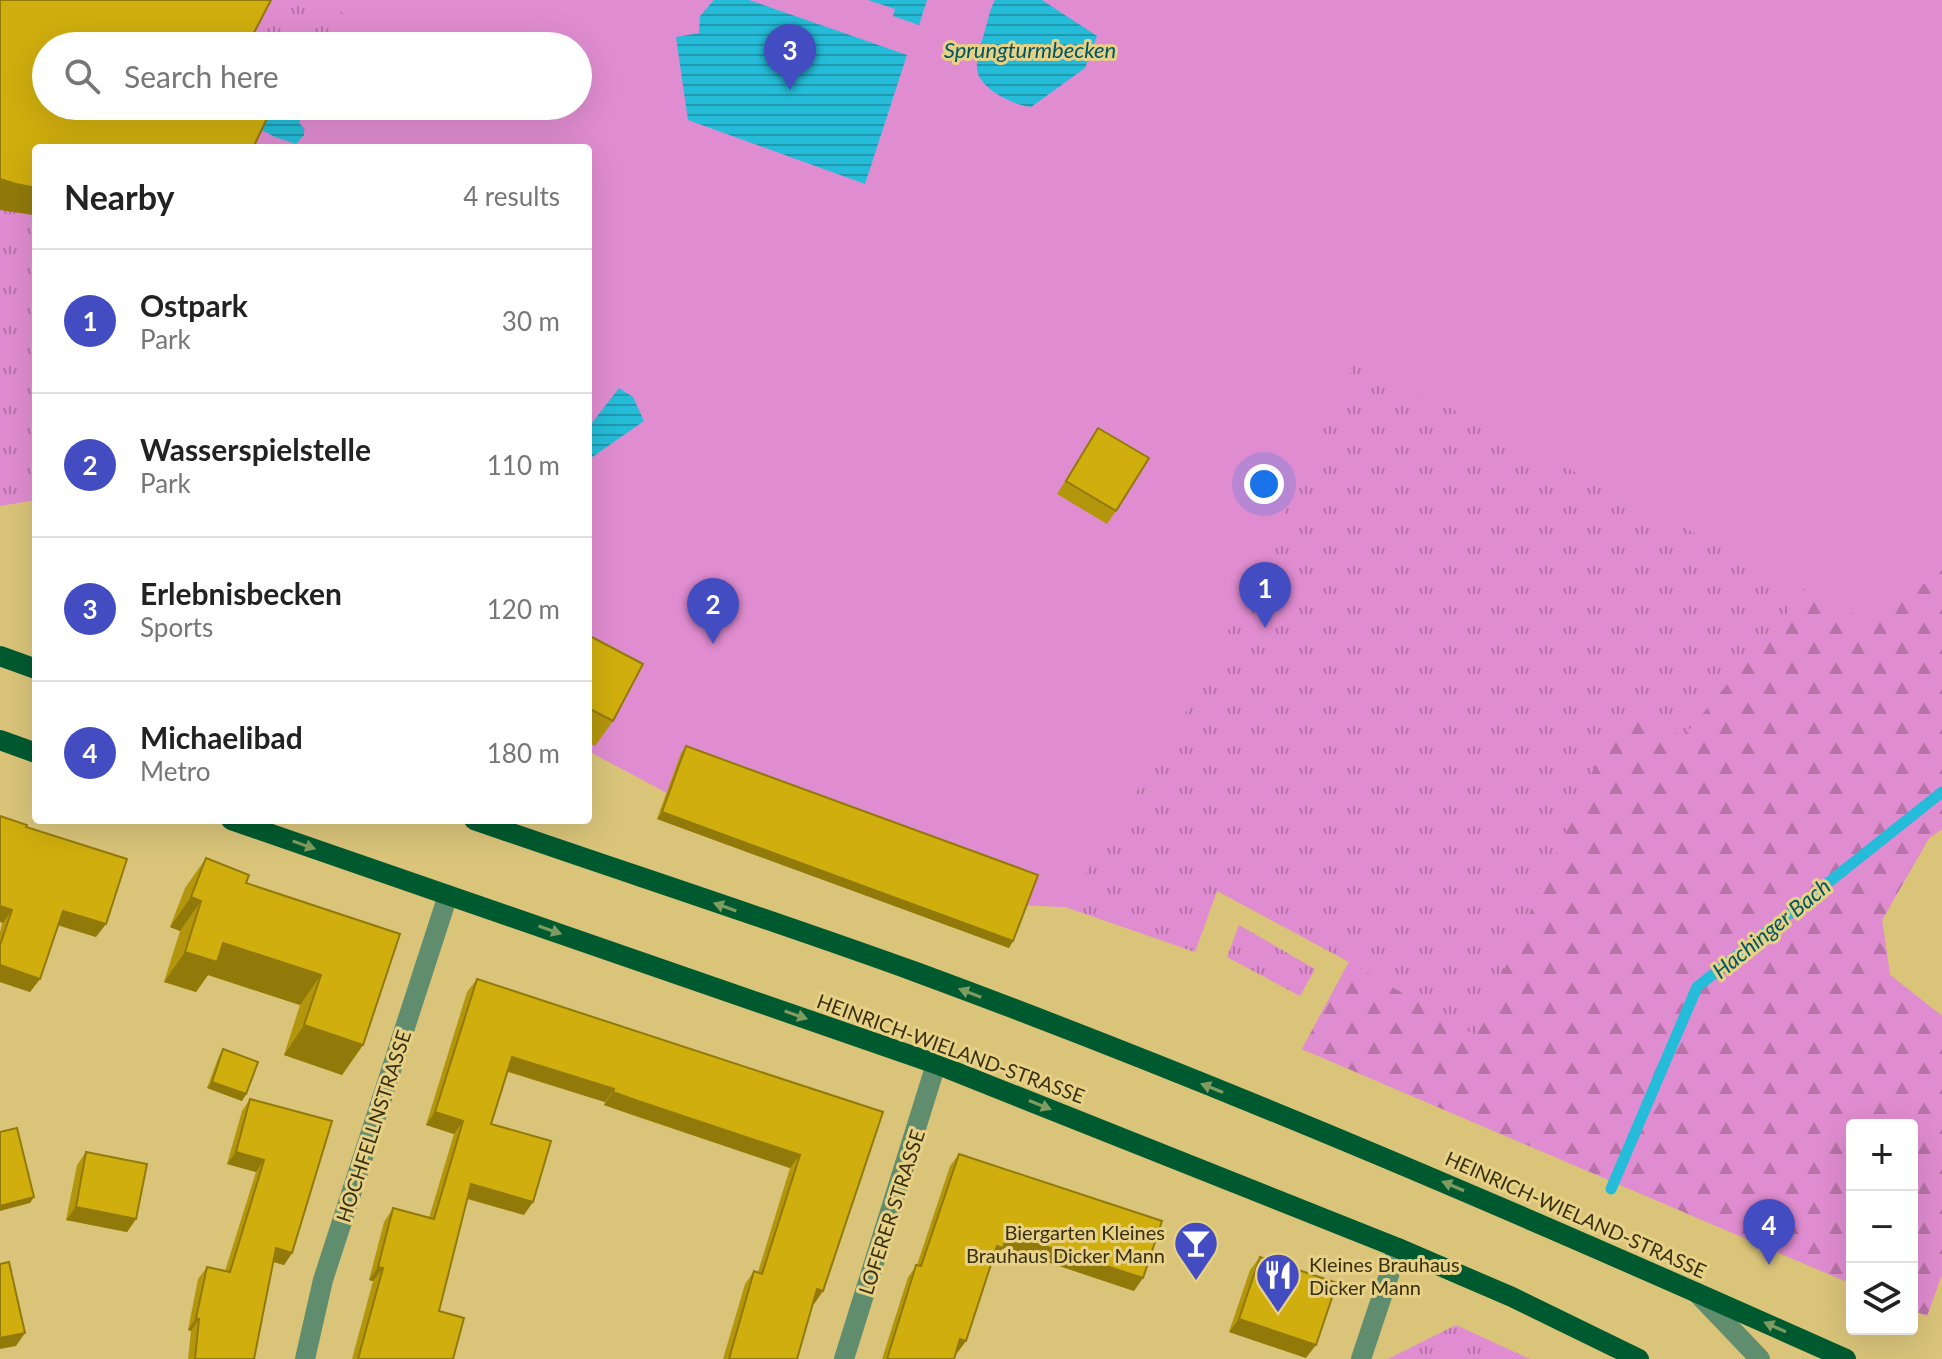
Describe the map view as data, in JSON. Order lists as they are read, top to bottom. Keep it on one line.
{"streets":{"main road":["HEINRICH-WIELAND-STRASSE"],"street":["HOCHFELLNSTRASSE","LOFERER STRASSE"]},"crossings":[["HEINRICH-WIELAND-STRASSE","HOCHFELLNSTRASSE"],["HEINRICH-WIELAND-STRASSE","LOFERER STRASSE"]],"water":["Sprungturmbecken","Hachinger Bach"],"places":{"bar":["Biergarten Kleines Brauhaus Dicker Mann"],"restaurant":["Kleines Brauhaus Dicker Mann"]},"page":{"pins":["3","1","2","4"],"search":"Search here","heading":["Nearby","4 results"],"list":[{"mark":"1","name":"Ostpark","note":"Park","value":"30 m"},{"mark":"2","name":"Wasserspielstelle","note":"Park","value":"110 m"},{"mark":"3","name":"Erlebnisbecken","note":"Sports","value":"120 m"},{"mark":"4","name":"Michaelibad","note":"Metro","value":"180 m"}],"map_buttons":["+","−"]}}
